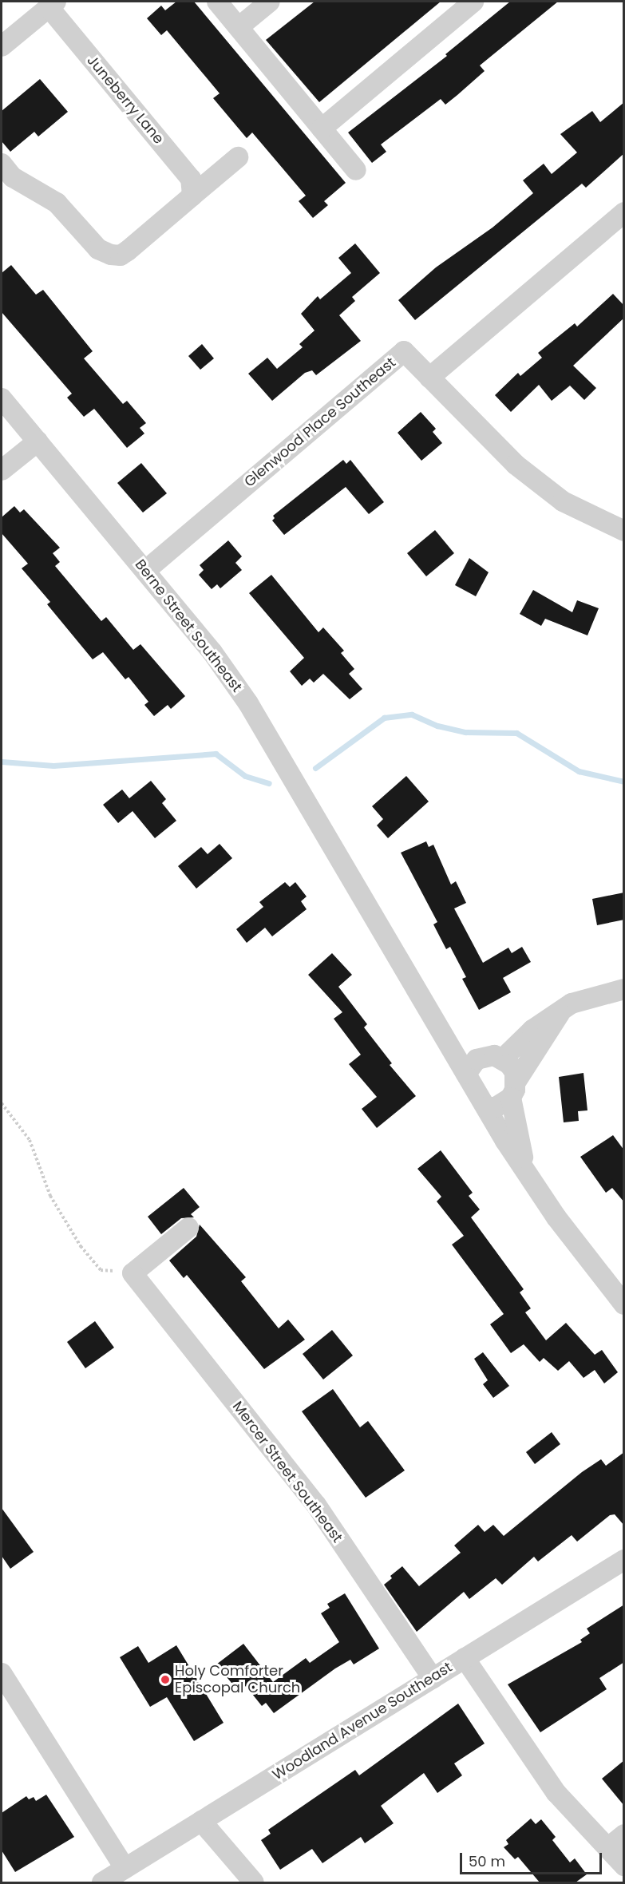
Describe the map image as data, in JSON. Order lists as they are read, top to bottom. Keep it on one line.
{"streets":{"street":["Juneberry Lane","Glenwood Place Southeast","Berne Street Southeast","Mercer Street Southeast","Woodland Avenue Southeast"]},"crossings":[["Glenwood Place Southeast","Berne Street Southeast"],["Mercer Street Southeast","Woodland Avenue Southeast"]],"places":["Holy Comforter Episcopal Church"],"scale_bar":"50 m"}
